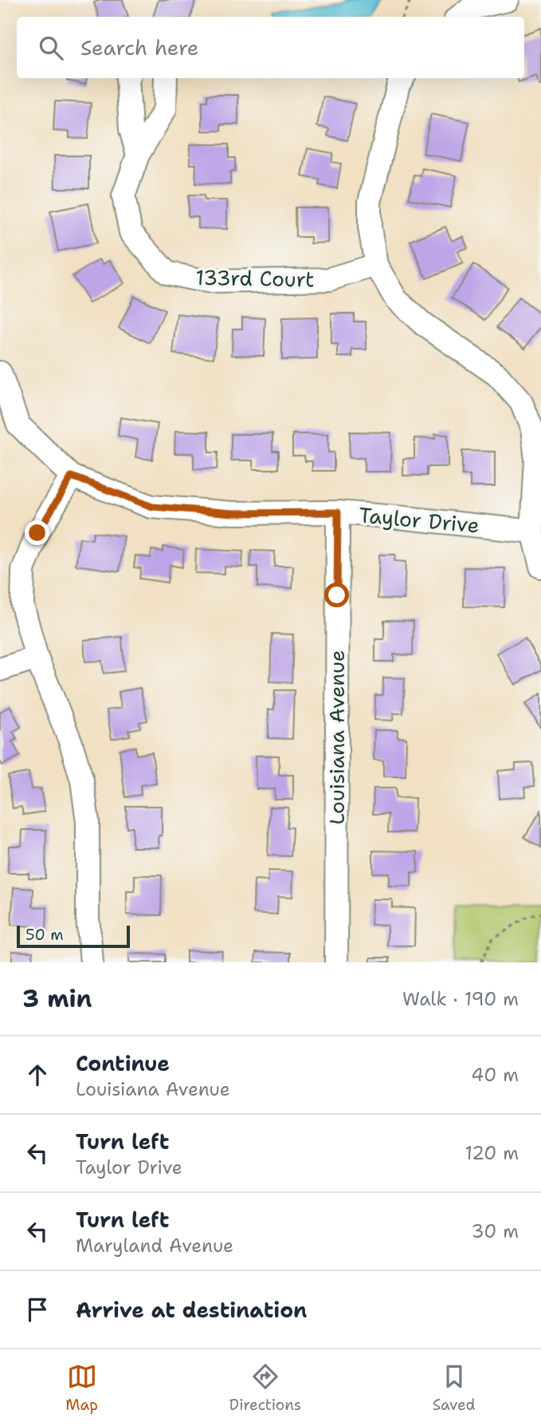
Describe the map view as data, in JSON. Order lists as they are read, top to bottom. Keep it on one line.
{"streets":{"street":["133rd Court","Taylor Drive","Louisiana Avenue"]},"crossings":[["Taylor Drive","Louisiana Avenue"]],"scale_bar":"50 m","page":{"search":"Search here","scale":"50 m","heading":["3 min","Walk · 190 m"],"list":[["Continue","Louisiana Avenue","40 m"],["Turn left","Taylor Drive","120 m"],["Turn left","Maryland Avenue","30 m"],"Arrive at destination"],"nav":["Map","Directions","Saved"]}}
